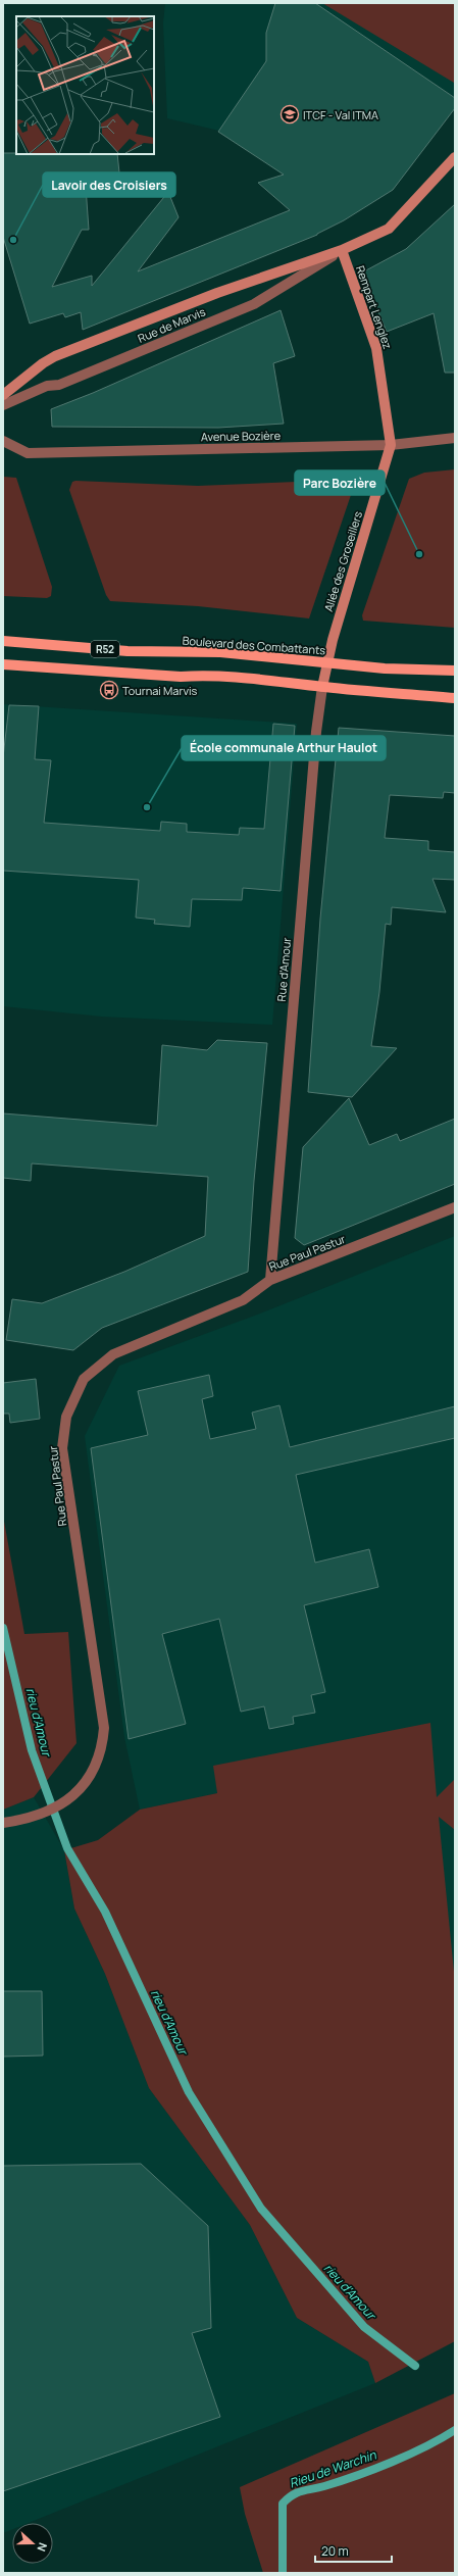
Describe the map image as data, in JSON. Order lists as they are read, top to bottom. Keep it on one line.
{"streets":{"main road":["Boulevard des Combattants","R52"],"street":["Rempart Lenglez","Rue de Marvis","Avenue Bozière","Allée des Groseillers","Rue d'Amour","Rue Paul Pastur"]},"crossings":[["Rempart Lenglez","Rue de Marvis"],["Rempart Lenglez","Avenue Bozière"],["Rempart Lenglez","Allée des Groseillers"],["Avenue Bozière","Allée des Groseillers"],["Allée des Groseillers","Boulevard des Combattants"],["Allée des Groseillers","Rue d'Amour"],["Boulevard des Combattants","Rue d'Amour"],["R52","Rue d'Amour"],["Rue d'Amour","Rue Paul Pastur"]],"water":["rieu d'Amour","Rieu de Warchin"],"places":{"school or university":["ITCF - Val ITMA"],"other":["Lavoir des Croisiers","Parc Bozière","École communale Arthur Haulot"],"bus stop":["Tournai Marvis"]},"scale_bar":"20 m","north":"right"}
